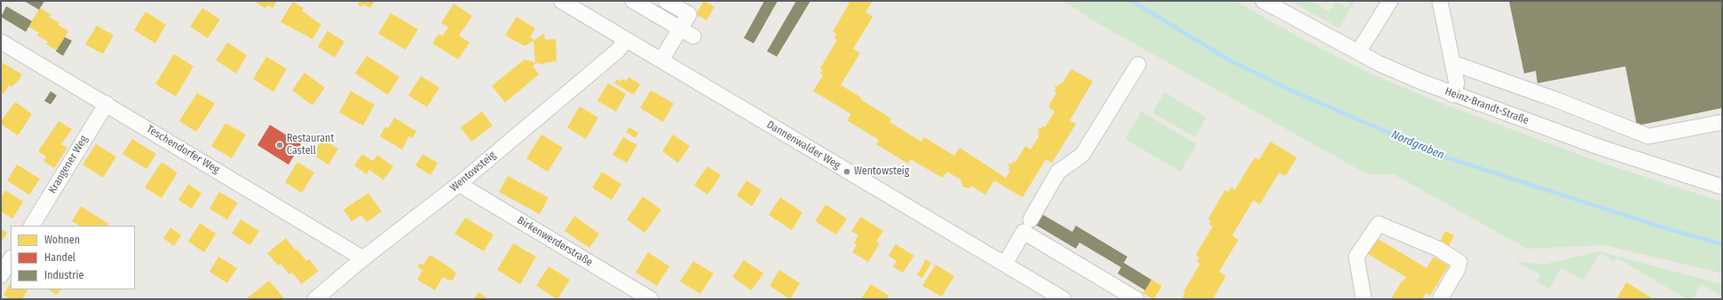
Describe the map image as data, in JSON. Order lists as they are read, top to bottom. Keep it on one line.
{"streets":{"street":["Heinz-Brandt-Straße","Dannenwalder Weg","Teschendorfer Weg","Krangener Weg","Wentowsteig","Birkenwerderstraße"]},"crossings":[["Dannenwalder Weg","Wentowsteig"],["Teschendorfer Weg","Krangener Weg"],["Teschendorfer Weg","Wentowsteig"],["Wentowsteig","Birkenwerderstraße"]],"water":["Nordgraben"],"places":["Restaurant Castell","Wentowsteig"],"legend":["Wohnen","Handel","Industrie"]}
